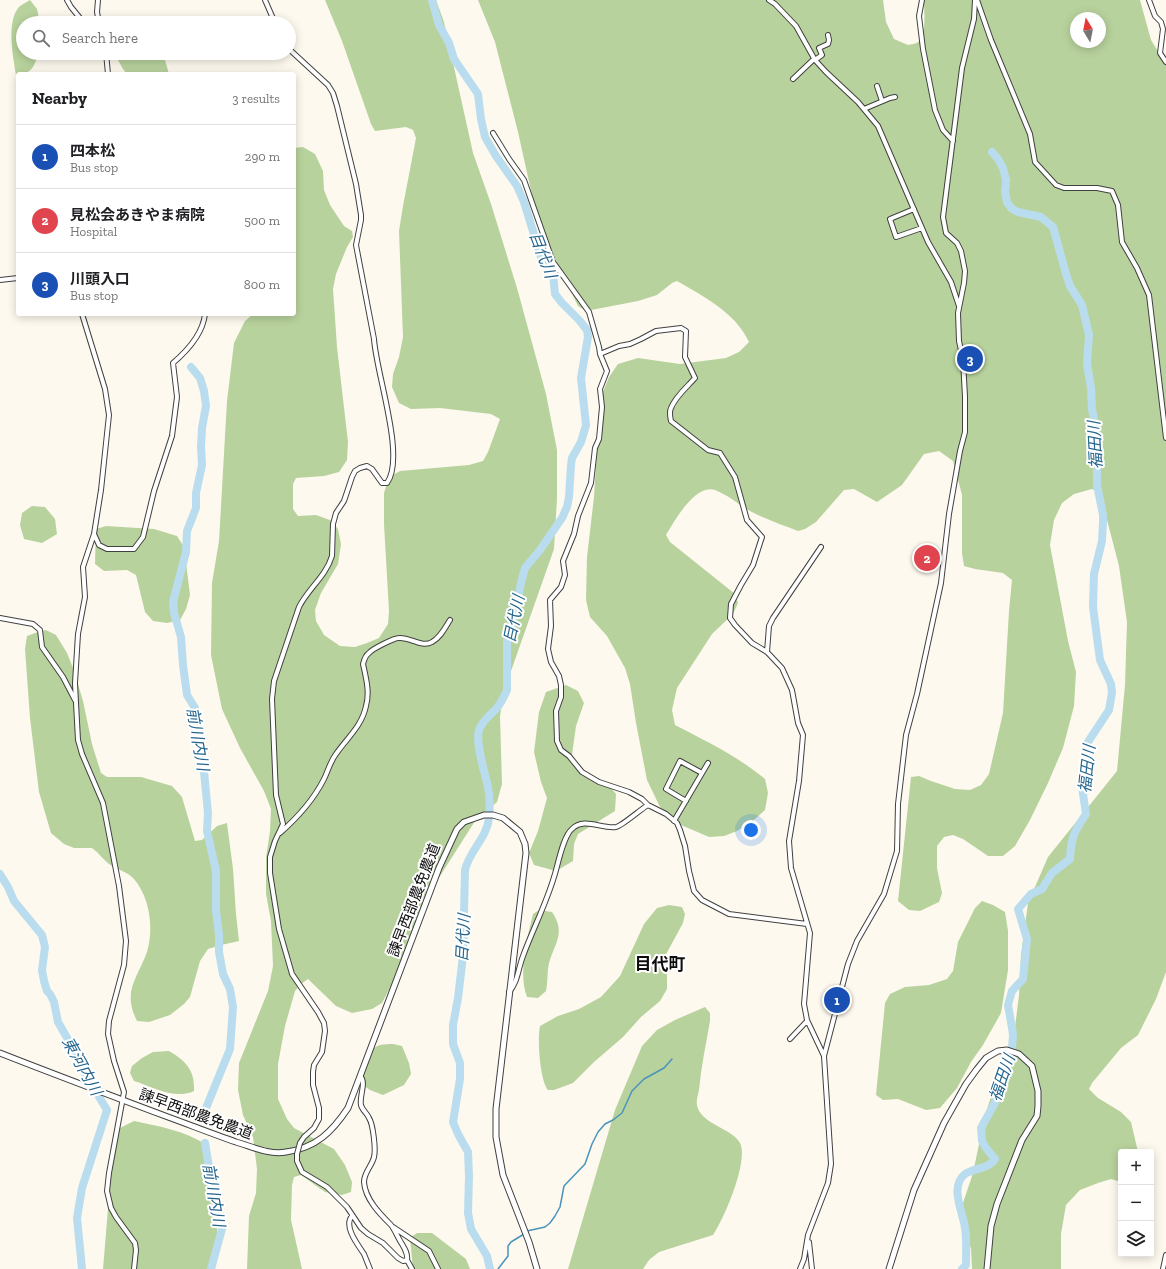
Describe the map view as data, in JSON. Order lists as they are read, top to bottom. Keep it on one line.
{"streets":{"street":["諫早西部農免農道"]},"districts":["目代町"],"water":["目代川","福田川","前川内川","東河内川"],"north":"top","page":{"search":"Search here","heading":["Nearby","3 results"],"list":[{"mark":"1","name":"四本松","note":"Bus stop","value":"290 m"},{"mark":"2","name":"見松会あきやま病院","note":"Hospital","value":"500 m"},{"mark":"3","name":"川頭入口","note":"Bus stop","value":"800 m"}],"pins":["3","2","1"],"map_buttons":["+","−"]}}
